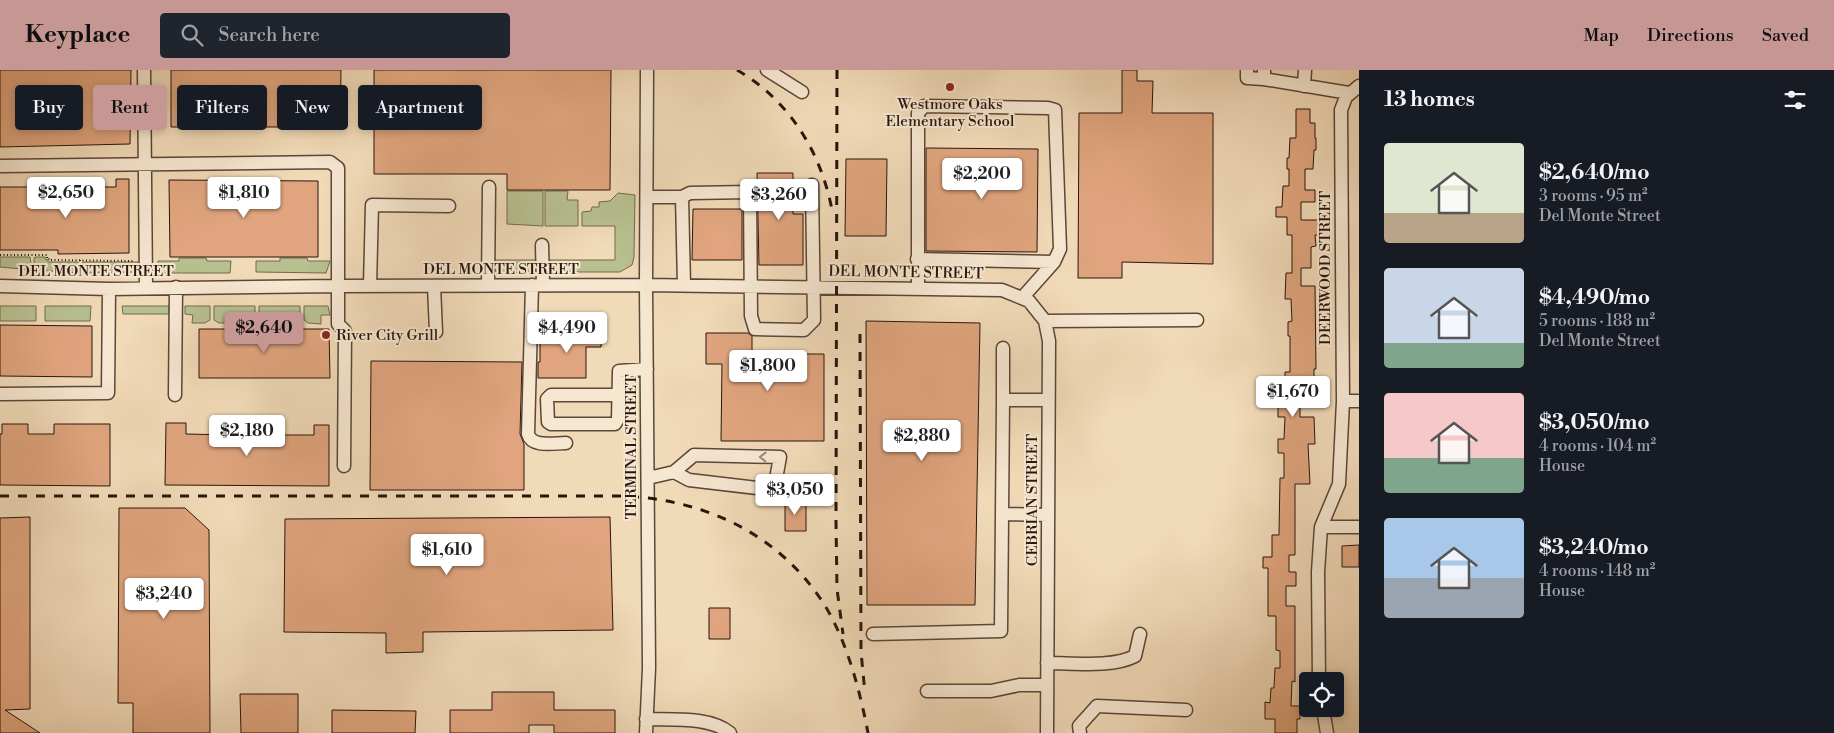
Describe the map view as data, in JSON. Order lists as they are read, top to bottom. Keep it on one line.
{"streets":{"street":["DEERWOOD STREET","DEL MONTE STREET","TERMINAL STREET","CEBRIAN STREET"]},"crossings":[["DEL MONTE STREET","TERMINAL STREET"],["DEL MONTE STREET","CEBRIAN STREET"]],"places":["Westmore Oaks Elementary School","River City Grill"],"page":{"header":"Keyplace","search":"Search here","nav":["Map","Directions","Saved"],"heading":"13 homes","chip":["Buy","Rent","Filters","New","Apartment"],"list":[{"name":"$2,640/mo","note":"3 rooms · 95 m² · Del Monte Street"},{"name":"$4,490/mo","note":"5 rooms · 188 m² · Del Monte Street"},{"name":"$3,050/mo","note":"4 rooms · 104 m² · House"},{"name":"$3,240/mo","note":"4 rooms · 148 m² · House"}],"price":["$2,200","$2,650","$1,810","$3,260","$2,640","$4,490","$1,800","$1,670","$2,180","$2,880","$3,050","$1,610","$3,240"]}}
